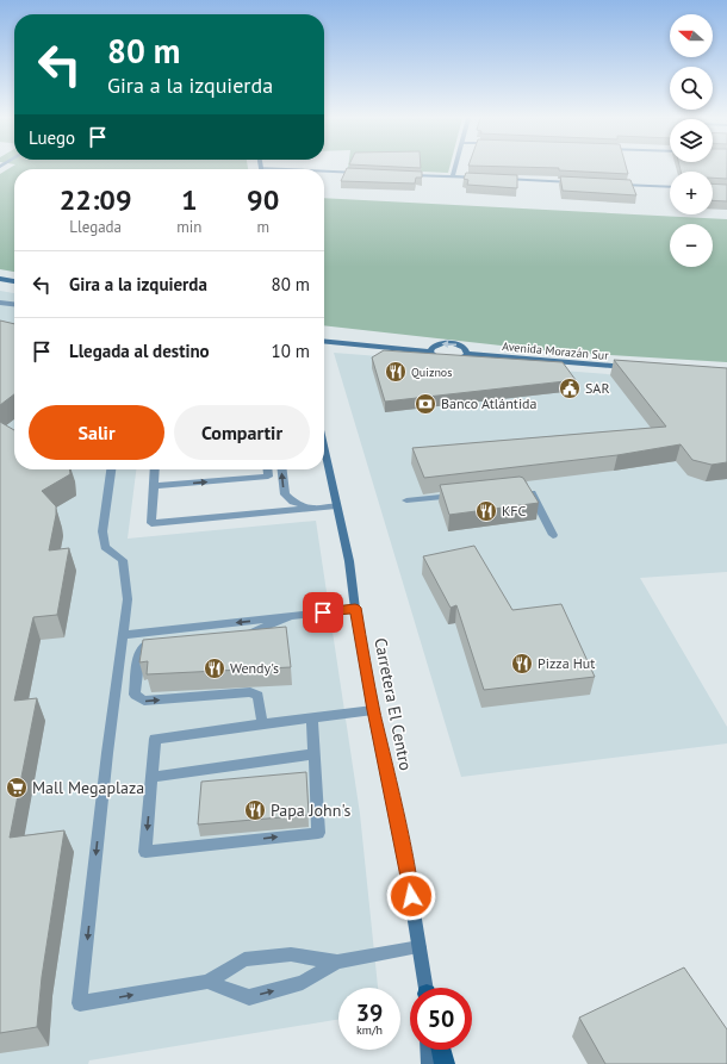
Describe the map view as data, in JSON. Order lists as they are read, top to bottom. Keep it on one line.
{"streets":{"main road":["Avenida Morazán Sur","Carretera El Centro"]},"places":{"restaurant":["Quiznos","KFC","Pizza Hut","Wendy's","Papa John's"],"public building":["SAR"],"bank":["Banco Atlántida"],"supermarket":["Mall Megaplaza"]},"north":"left","page":{"map_buttons":["+","−"],"turn":["80 m","Gira a la izquierda"],"then":"Luego","eta":["22:09","Llegada","1","min","90","m"],"list":[{"name":"Gira a la izquierda","value":"80 m"},{"name":"Llegada al destino","value":"10 m"}],"buttons":["Salir","Compartir"],"speed":"39 km/h","limit":"50"}}
